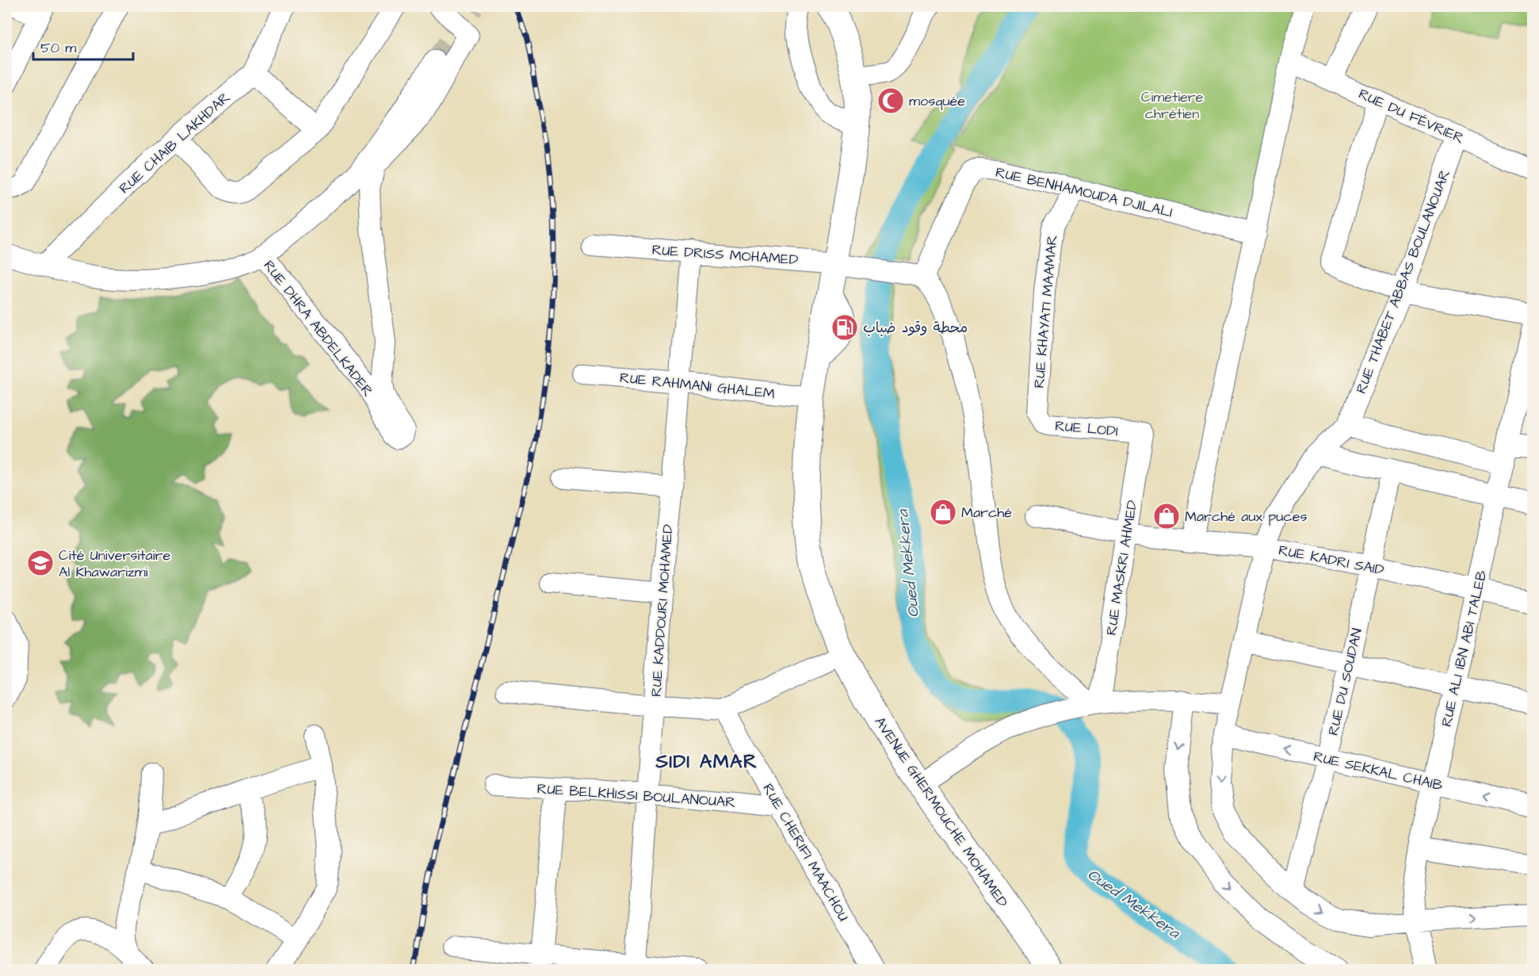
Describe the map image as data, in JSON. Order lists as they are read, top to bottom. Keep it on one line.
{"streets":{"main road":["AVENUE GHERMOUCHE MOHAMED"],"street":["RUE DU FÉVRIER","RUE CHAIB LAKHDAR","RUE BENHAMOUDA DJILALI","RUE DRISS MOHAMED","RUE THABET ABBAS BOULANOUAR","RUE KHAYATI MAAMAR","RUE DHRA ABDELKADER","RUE RAHMANI GHALEM","RUE LODI","RUE KADRI SAID","RUE MASKRI AHMED","RUE KADDOURI MOHAMED","RUE ALI IBN ABI TALEB","RUE DU SOUDAN","RUE SEKKAL CHAIB","RUE BELKHISSI BOULANOUAR","RUE CHERIFI MAACHOU"]},"crossings":[["RUE DU FÉVRIER","RUE THABET ABBAS BOULANOUAR"],["RUE BENHAMOUDA DJILALI","RUE DRISS MOHAMED"],["RUE BENHAMOUDA DJILALI","RUE KHAYATI MAAMAR"],["RUE DRISS MOHAMED","RUE KADDOURI MOHAMED"],["RUE DRISS MOHAMED","AVENUE GHERMOUCHE MOHAMED"],["RUE KHAYATI MAAMAR","RUE LODI"],["RUE RAHMANI GHALEM","RUE KADDOURI MOHAMED"],["RUE RAHMANI GHALEM","AVENUE GHERMOUCHE MOHAMED"],["RUE LODI","RUE MASKRI AHMED"],["RUE KADRI SAID","RUE MASKRI AHMED"],["RUE KADRI SAID","RUE ALI IBN ABI TALEB"],["RUE KADRI SAID","RUE DU SOUDAN"],["RUE KADDOURI MOHAMED","RUE BELKHISSI BOULANOUAR"],["RUE ALI IBN ABI TALEB","RUE SEKKAL CHAIB"],["RUE DU SOUDAN","RUE SEKKAL CHAIB"],["RUE BELKHISSI BOULANOUAR","RUE CHERIFI MAACHOU"]],"districts":["SIDI AMAR"],"water":["Oued Mekkera"],"parks":["Cimetiere chrétien"],"places":{"mosque":["mosquée"],"fuel station":["محطة وقود ضباب"],"shop":["Marché","Marché aux puces"],"school or university":["Cité Universitaire Al Khawarizmi"]},"scale_bar":"50 m"}
